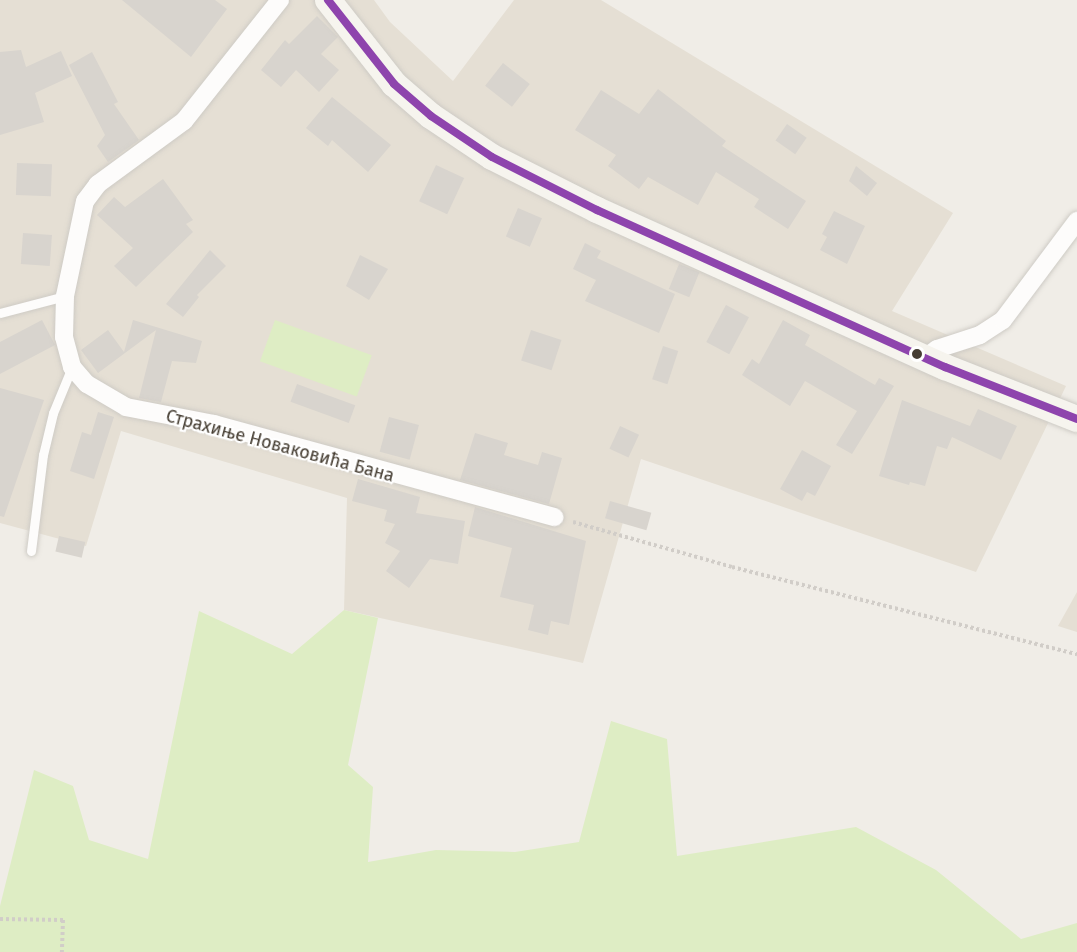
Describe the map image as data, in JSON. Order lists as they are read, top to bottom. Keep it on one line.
{"streets":{"street":["Страхиње Новаковића Бана"]}}
